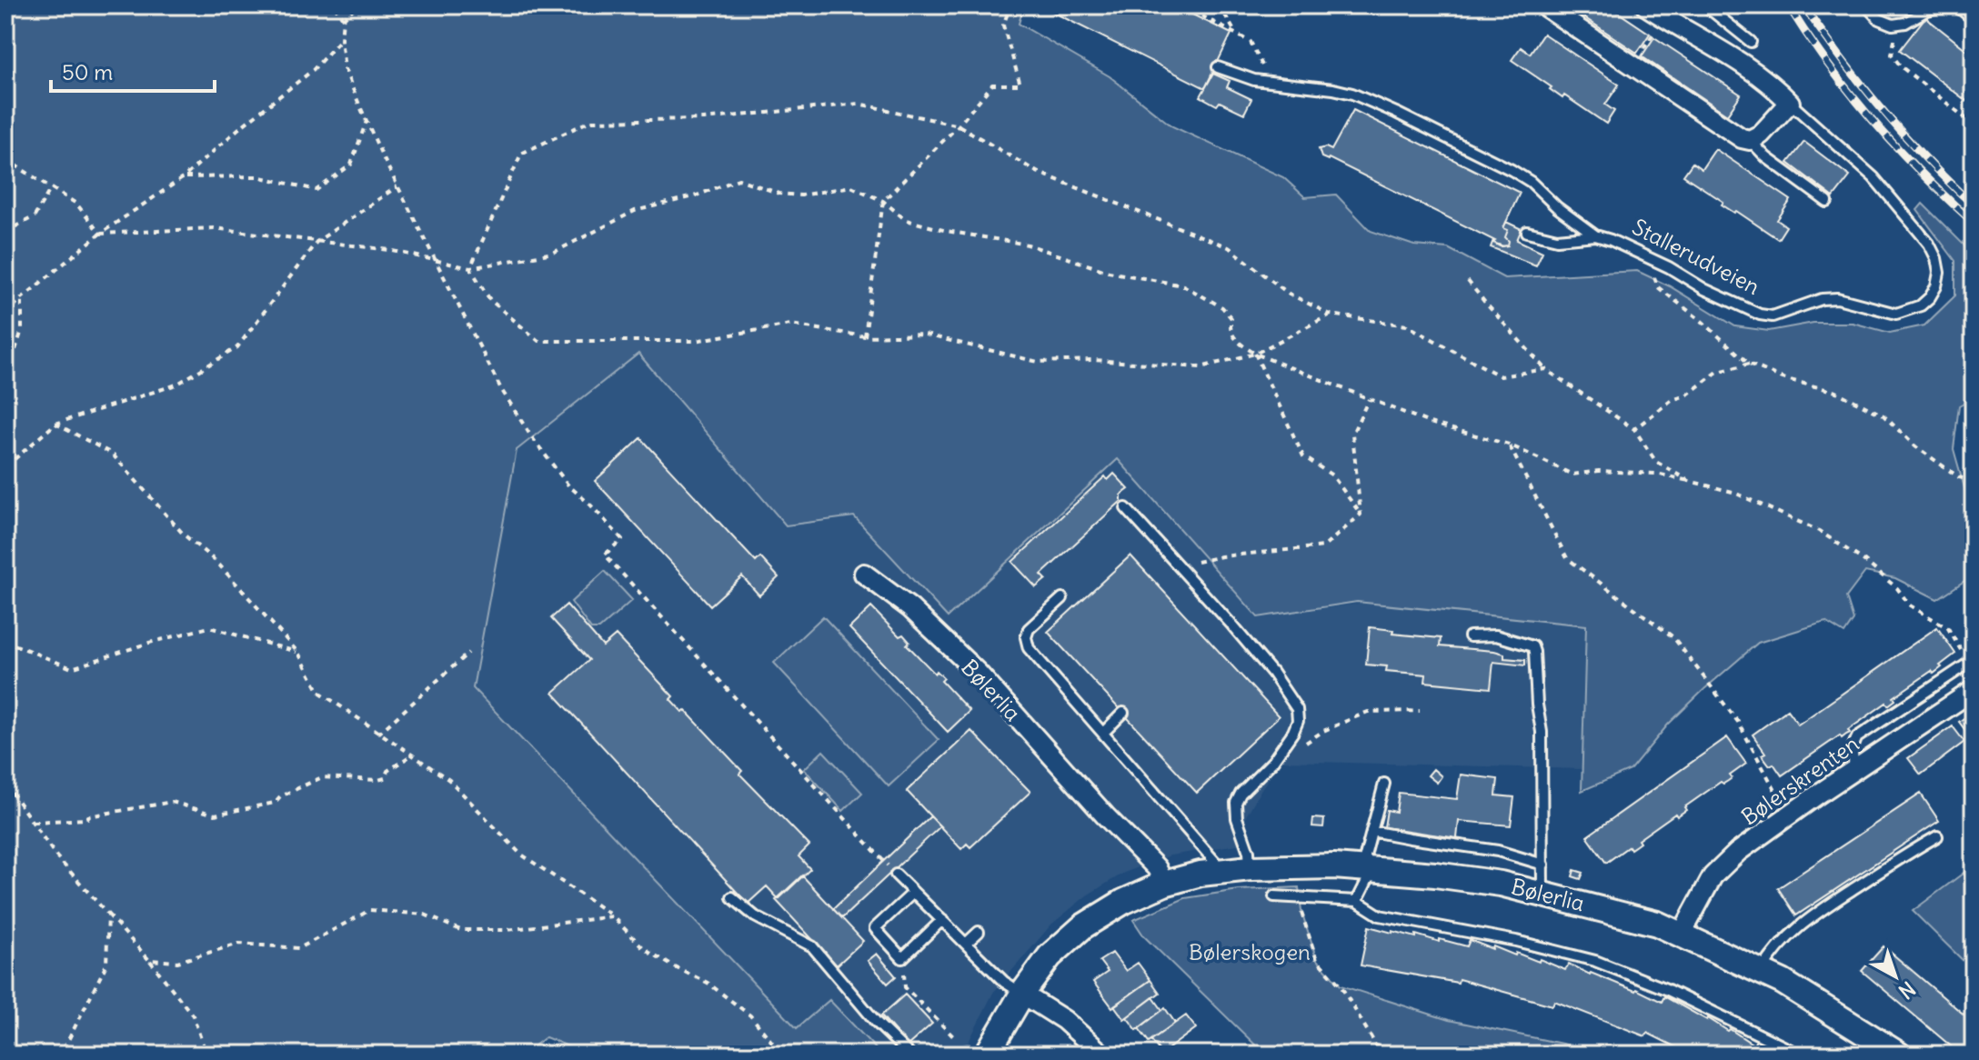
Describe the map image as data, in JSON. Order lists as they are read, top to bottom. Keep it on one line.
{"streets":{"street":["Stallerudveien","Bølerlia","Bølerskrenten"]},"crossings":[["Bølerlia","Bølerskrenten"]],"parks":["Bølerskogen"],"scale_bar":"50 m","north":"bottom right"}
